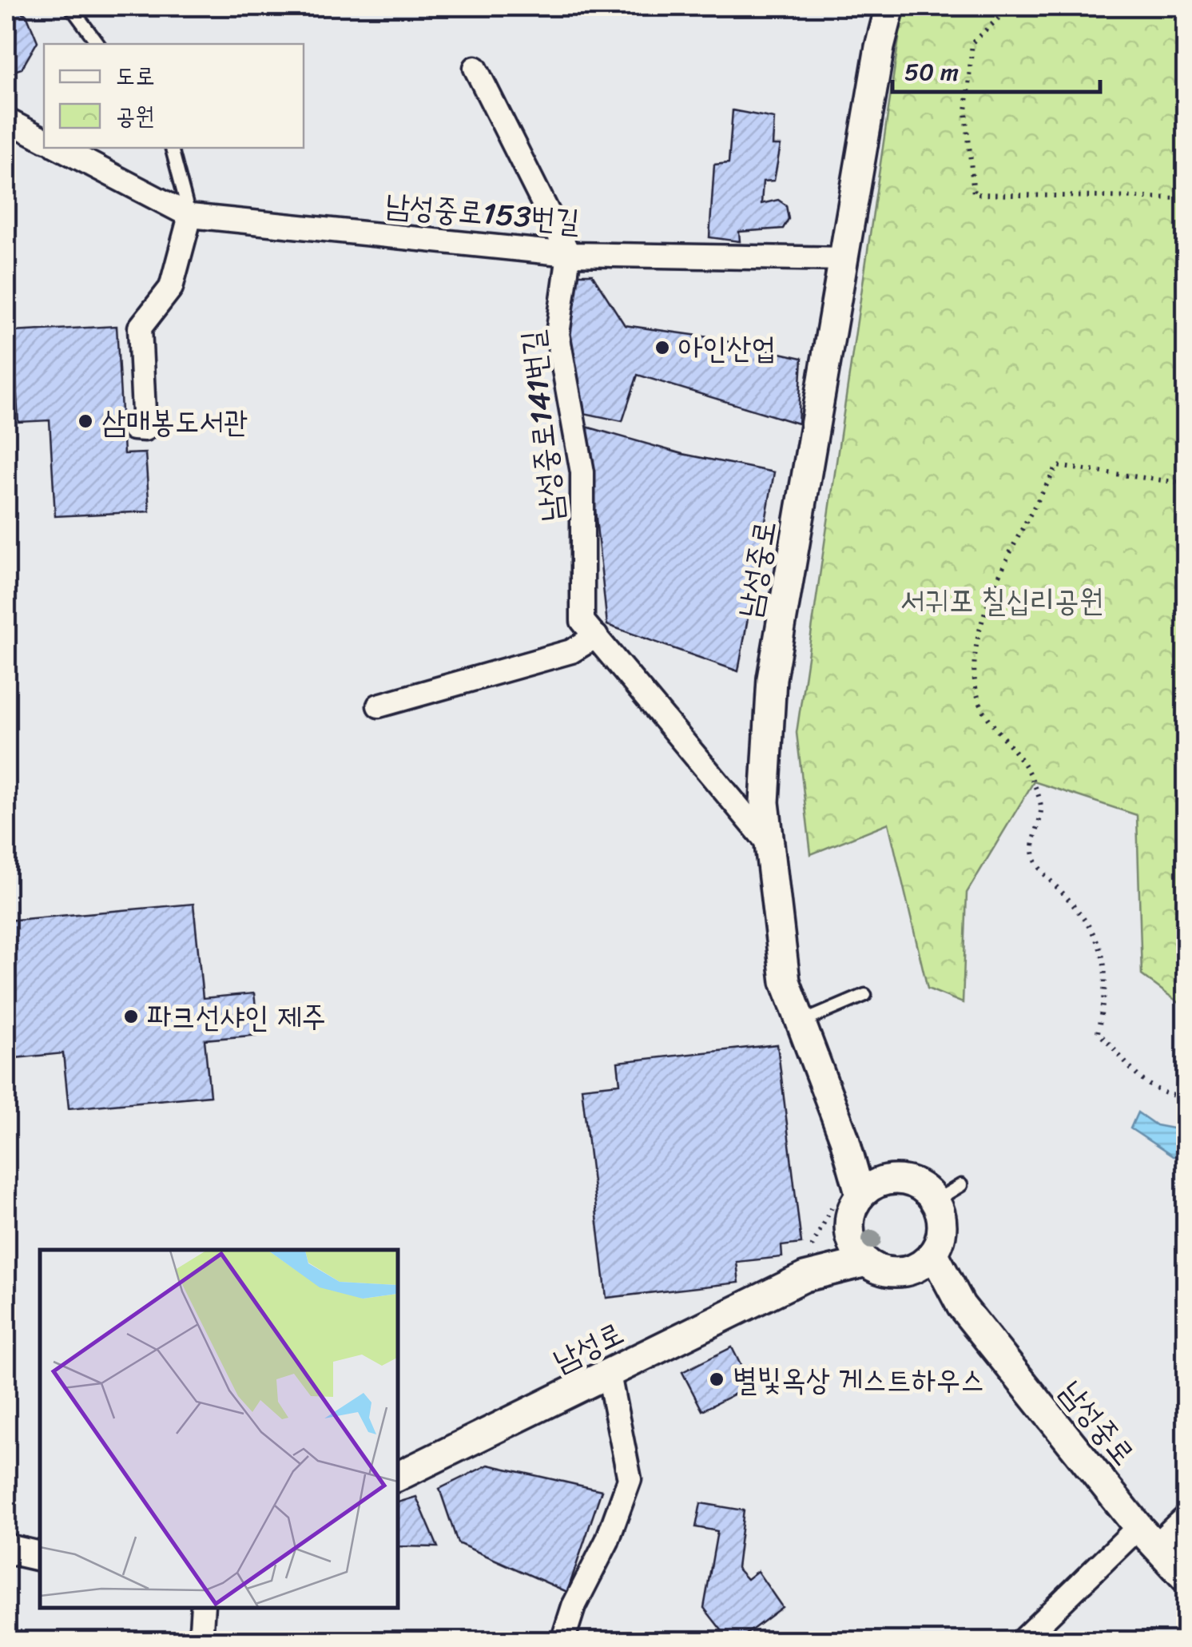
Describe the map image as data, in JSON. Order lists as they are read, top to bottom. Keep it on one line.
{"streets":{"street":["남성중로153번길","남성중로141번길","남성중로","남성로"]},"crossings":[["남성중로153번길","남성중로141번길"],["남성중로153번길","남성중로"],["남성중로141번길","남성중로"],["남성중로","남성로"]],"parks":["서귀포 칠십리공원"],"places":["아인산업","삼매봉도서관","파크선샤인 제주","별빛옥상 게스트하우스"],"legend":["도로","공원"],"scale_bar":"50 m"}
